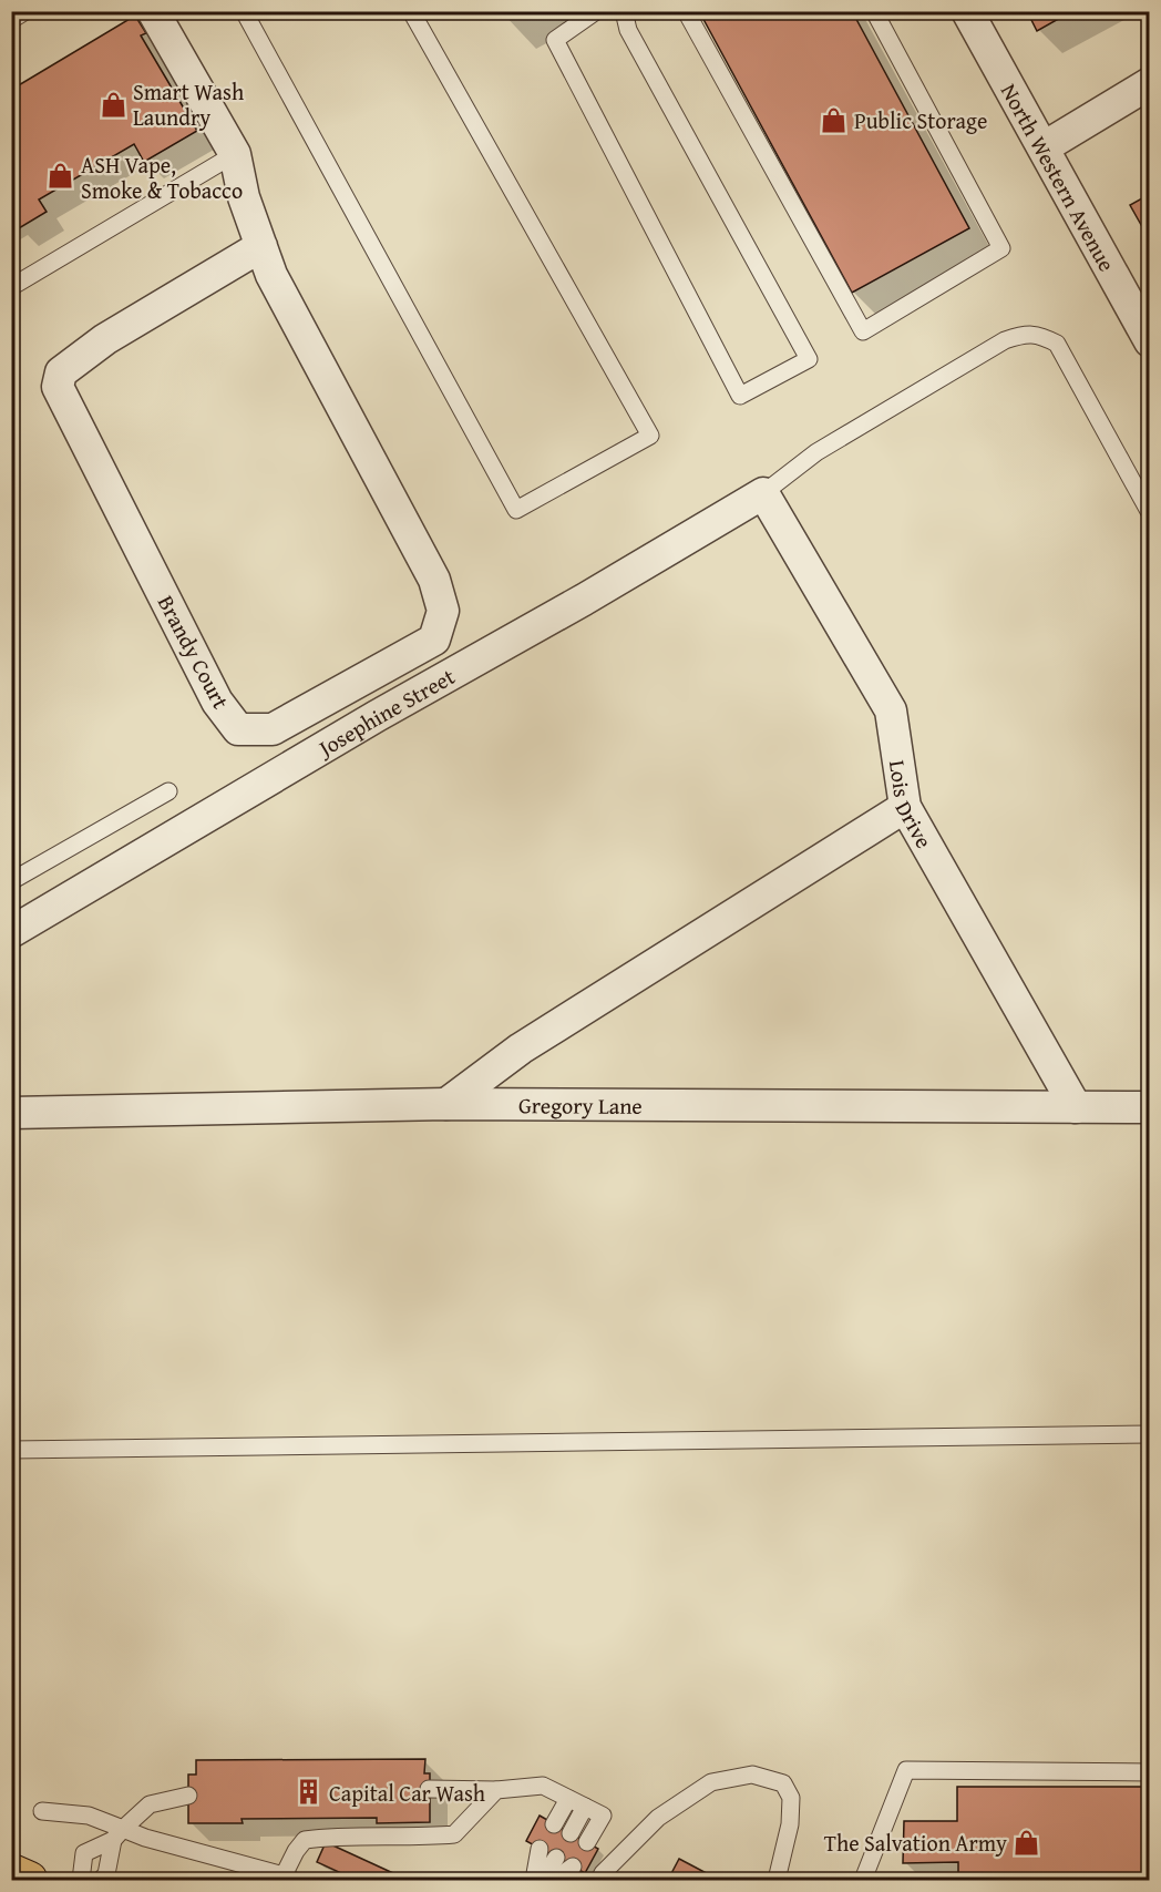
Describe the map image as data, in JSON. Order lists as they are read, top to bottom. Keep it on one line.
{"streets":{"street":["North Western Avenue","Brandy Court","Josephine Street","Lois Drive","Gregory Lane"]},"crossings":[["Josephine Street","Lois Drive"],["Lois Drive","Gregory Lane"]],"places":{"shop":["Smart Wash Laundry","Public Storage","ASH Vape, Smoke & Tobacco","The Salvation Army"],"building":["Capital Car Wash"]}}
